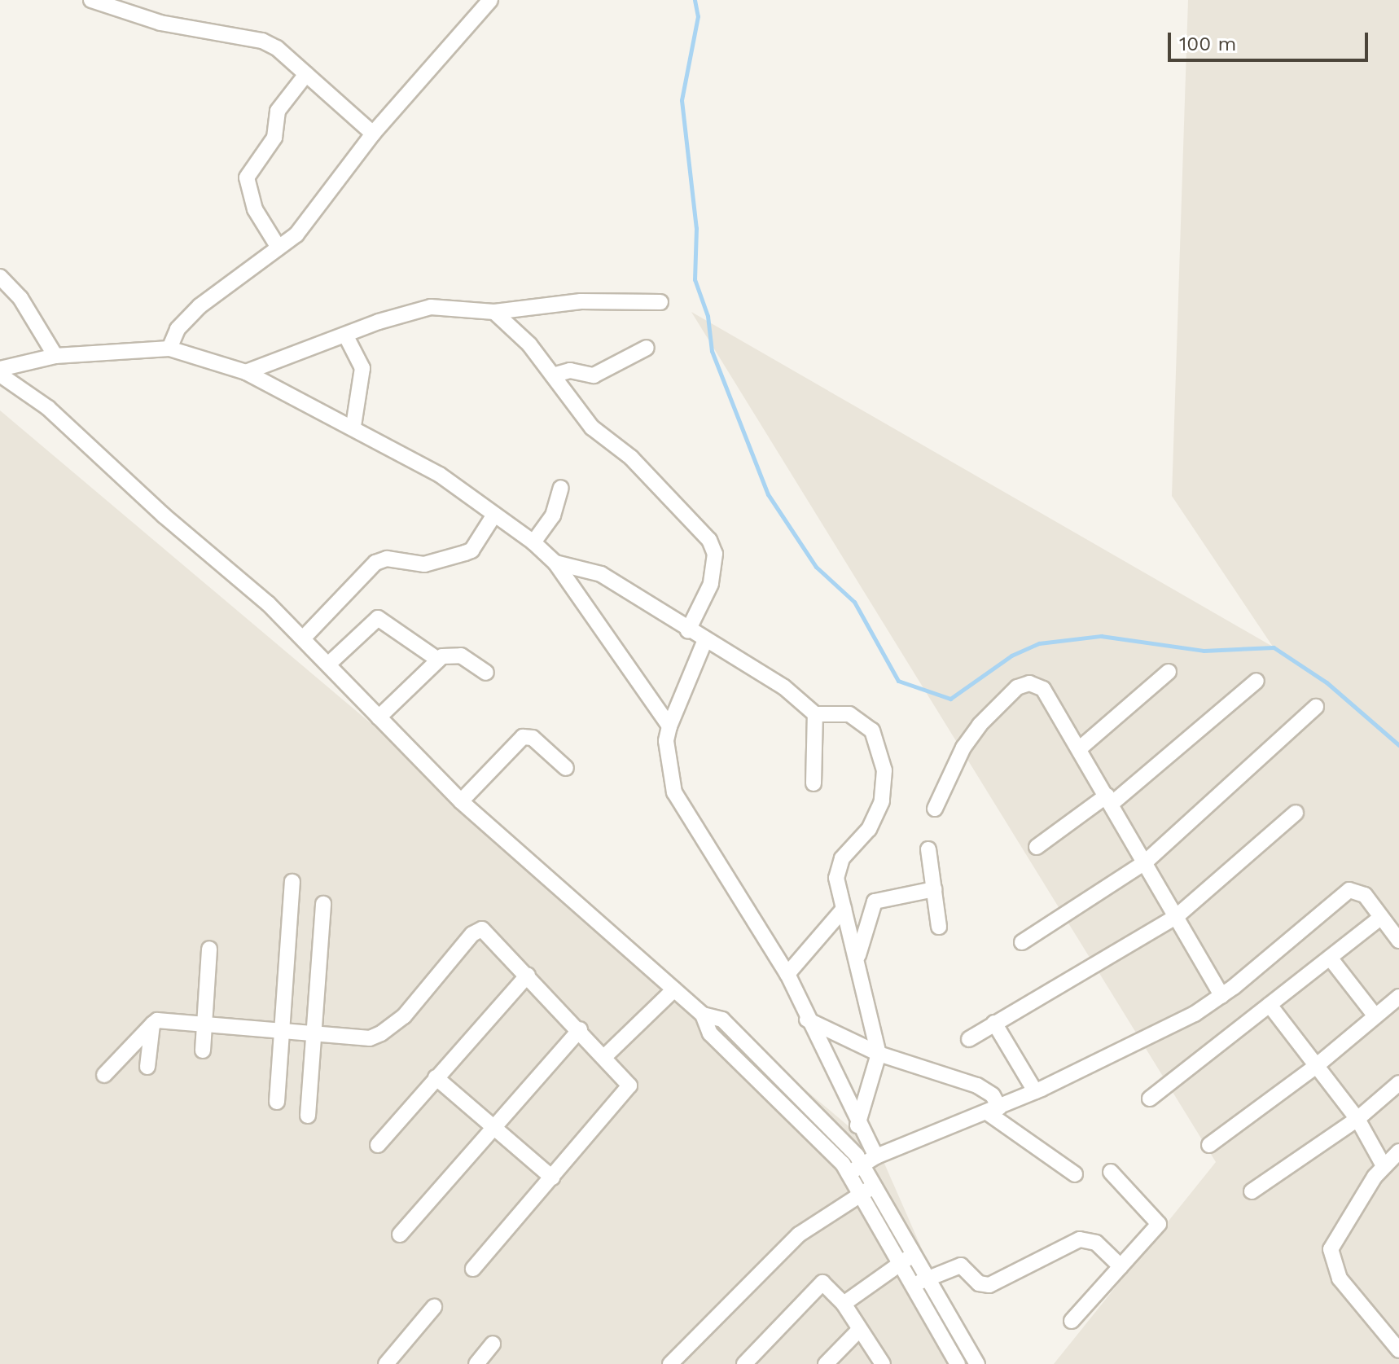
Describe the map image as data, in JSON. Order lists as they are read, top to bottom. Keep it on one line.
{"scale_bar":"100 m"}
